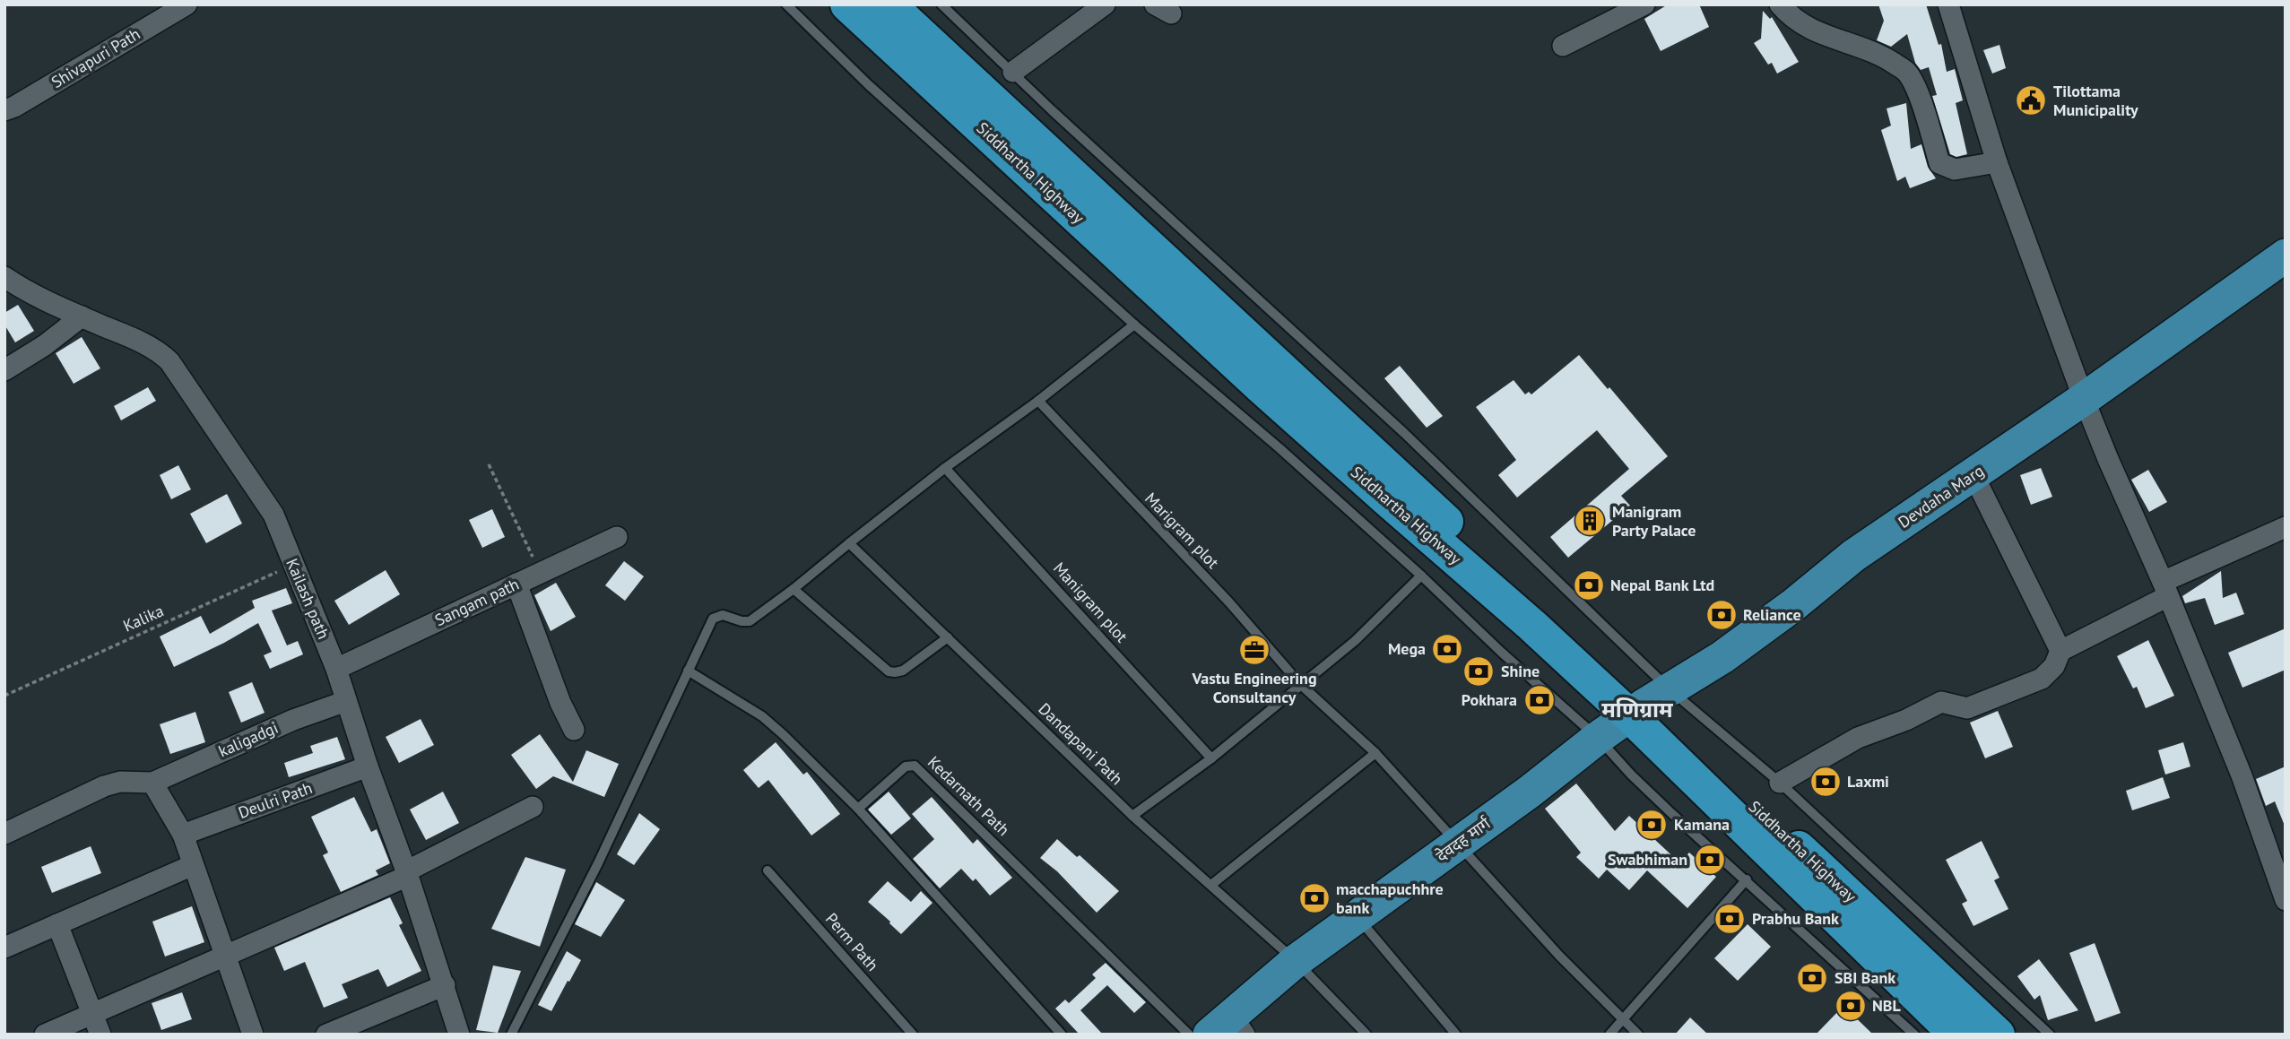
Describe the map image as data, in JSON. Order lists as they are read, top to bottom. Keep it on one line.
{"streets":{"highway":["Siddhartha Highway"],"main road":["Devdaha Marg","देवदह मार्ग"],"street":["Shivapuri Path","Kailash path","Sangam path","kaligadgi","Deulri Path"],"lane":["Marigram plot","Manigram plot","Dandapani Path","Kedarnath Path","Perm Path"],"path":["Kalika"]},"crossings":[["Siddhartha Highway","Devdaha Marg"],["Devdaha Marg","देवदह मार्ग"],["Marigram plot","देवदह मार्ग"],["Kailash path","Sangam path"],["Kailash path","Kalika"],["Kailash path","kaligadgi"],["Kailash path","Deulri Path"],["Dandapani Path","देवदह मार्ग"]],"districts":["मणिग्राम"],"places":{"public building":["Tilottama Municipality"],"building":["Manigram Party Palace"],"bank":["Nepal Bank Ltd","Reliance","Mega","Shine","Pokhara","Laxmi","Kamana","Swabhiman","macchapuchhre bank","Prabhu Bank","SBI Bank","NBL"],"office":["Vastu Engineering Consultancy"]}}
